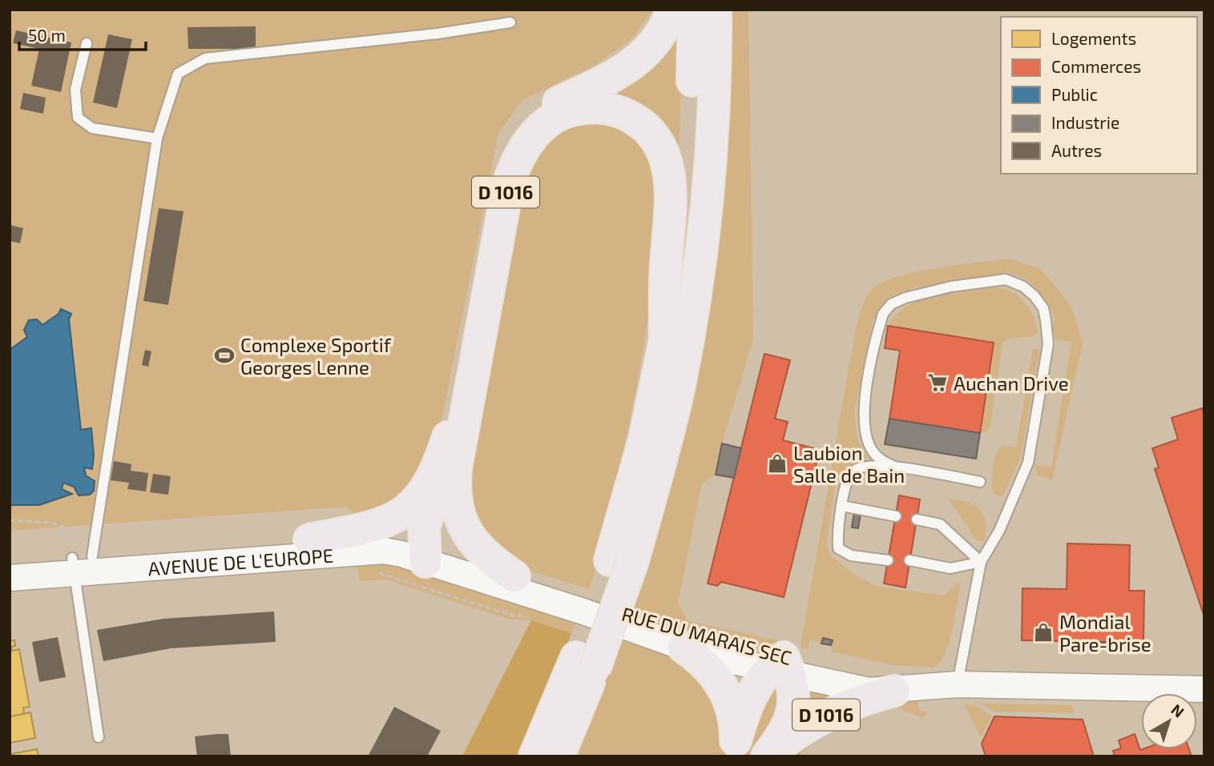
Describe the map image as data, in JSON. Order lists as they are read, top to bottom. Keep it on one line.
{"streets":{"highway":["D 1016"],"street":["AVENUE DE L'EUROPE","RUE DU MARAIS SEC"]},"crossings":[["D 1016","AVENUE DE L'EUROPE"],["D 1016","RUE DU MARAIS SEC"],["AVENUE DE L'EUROPE","RUE DU MARAIS SEC"]],"places":{"sports":["Complexe Sportif Georges Lenne"],"supermarket":["Auchan Drive"],"shop":["Laubion Salle de Bain","Mondial Pare-brise"]},"legend":["Logements","Commerces","Public","Industrie","Autres"],"scale_bar":"50 m","north":"top right"}
